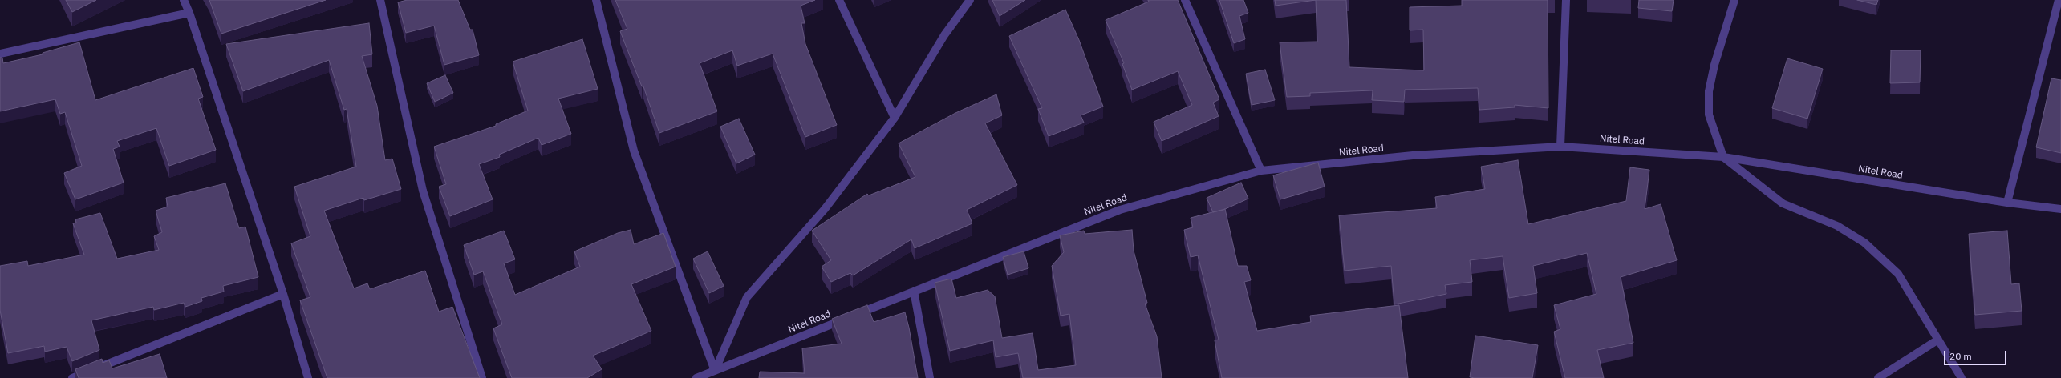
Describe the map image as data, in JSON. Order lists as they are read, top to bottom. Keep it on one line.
{"streets":{"street":["Nitel Road"]},"scale_bar":"20 m"}
